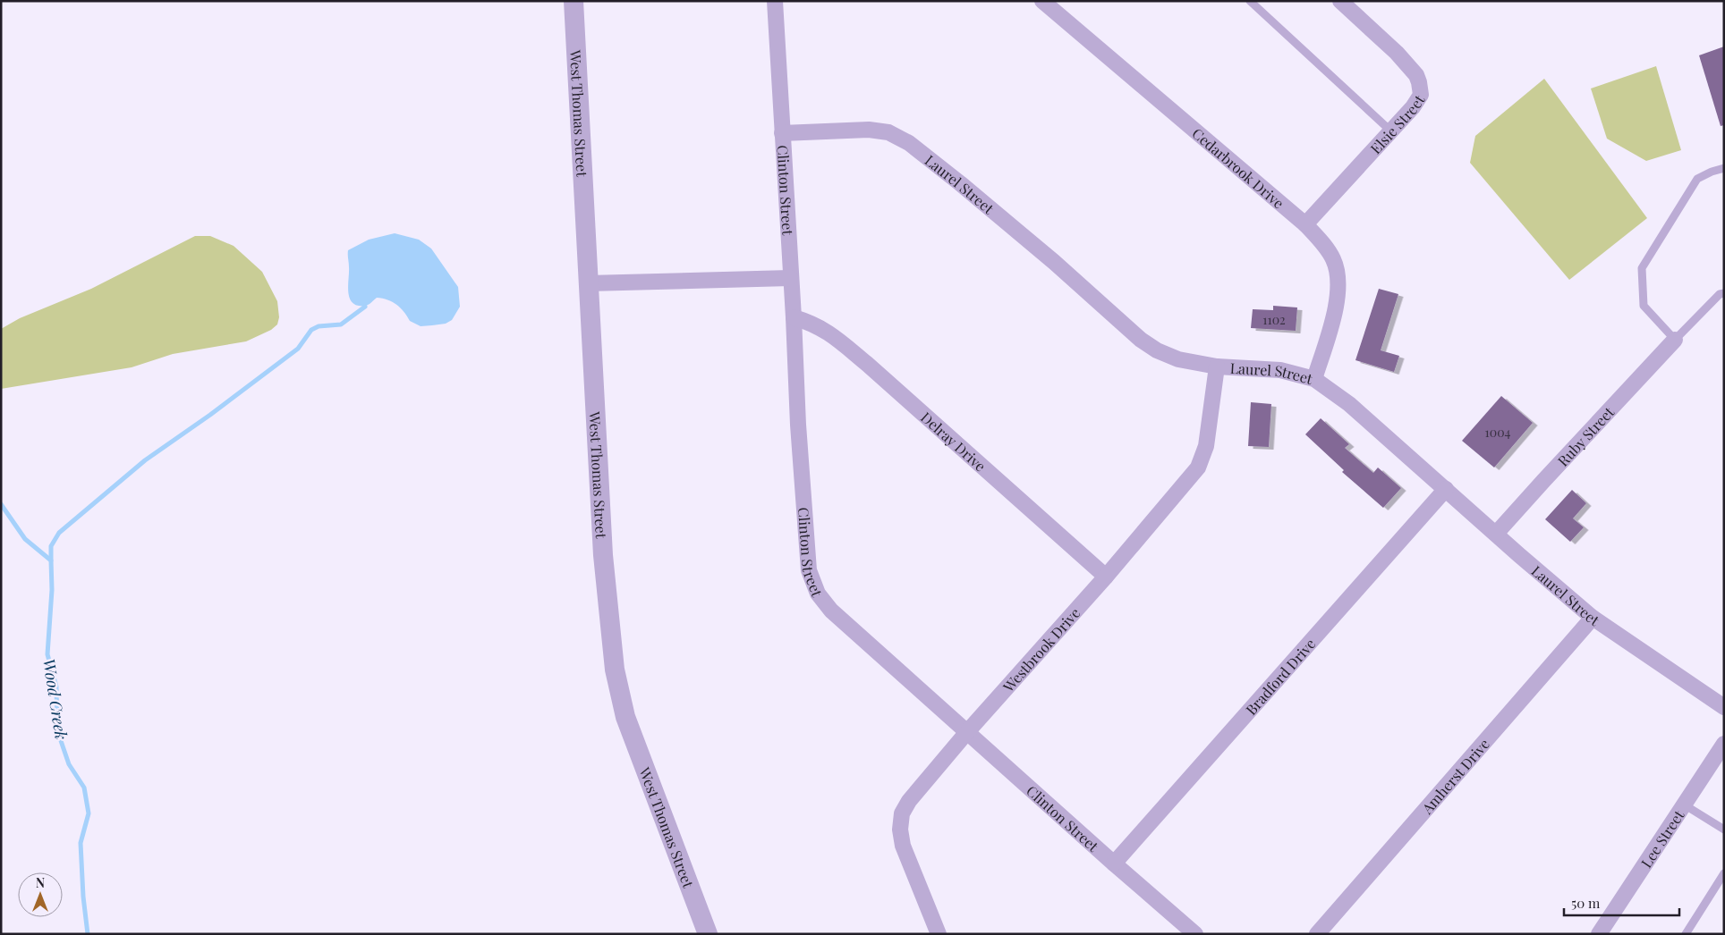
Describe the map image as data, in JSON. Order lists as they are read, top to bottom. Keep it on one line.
{"streets":{"street":["West Thomas Street","Elsie Street","Cedarbrook Drive","Laurel Street","Clinton Street","Ruby Street","Delray Drive","Westbrook Drive","Bradford Drive","Amherst Drive","Lee Street"]},"crossings":[["Elsie Street","Cedarbrook Drive"],["Cedarbrook Drive","Laurel Street"],["Laurel Street","Clinton Street"],["Laurel Street","Ruby Street"],["Laurel Street","Westbrook Drive"],["Laurel Street","Bradford Drive"],["Laurel Street","Amherst Drive"],["Clinton Street","Delray Drive"],["Clinton Street","Westbrook Drive"],["Clinton Street","Bradford Drive"],["Delray Drive","Westbrook Drive"]],"water":["Wood Creek"],"house_numbers":["1102","1004"],"scale_bar":"50 m","north":"top"}
